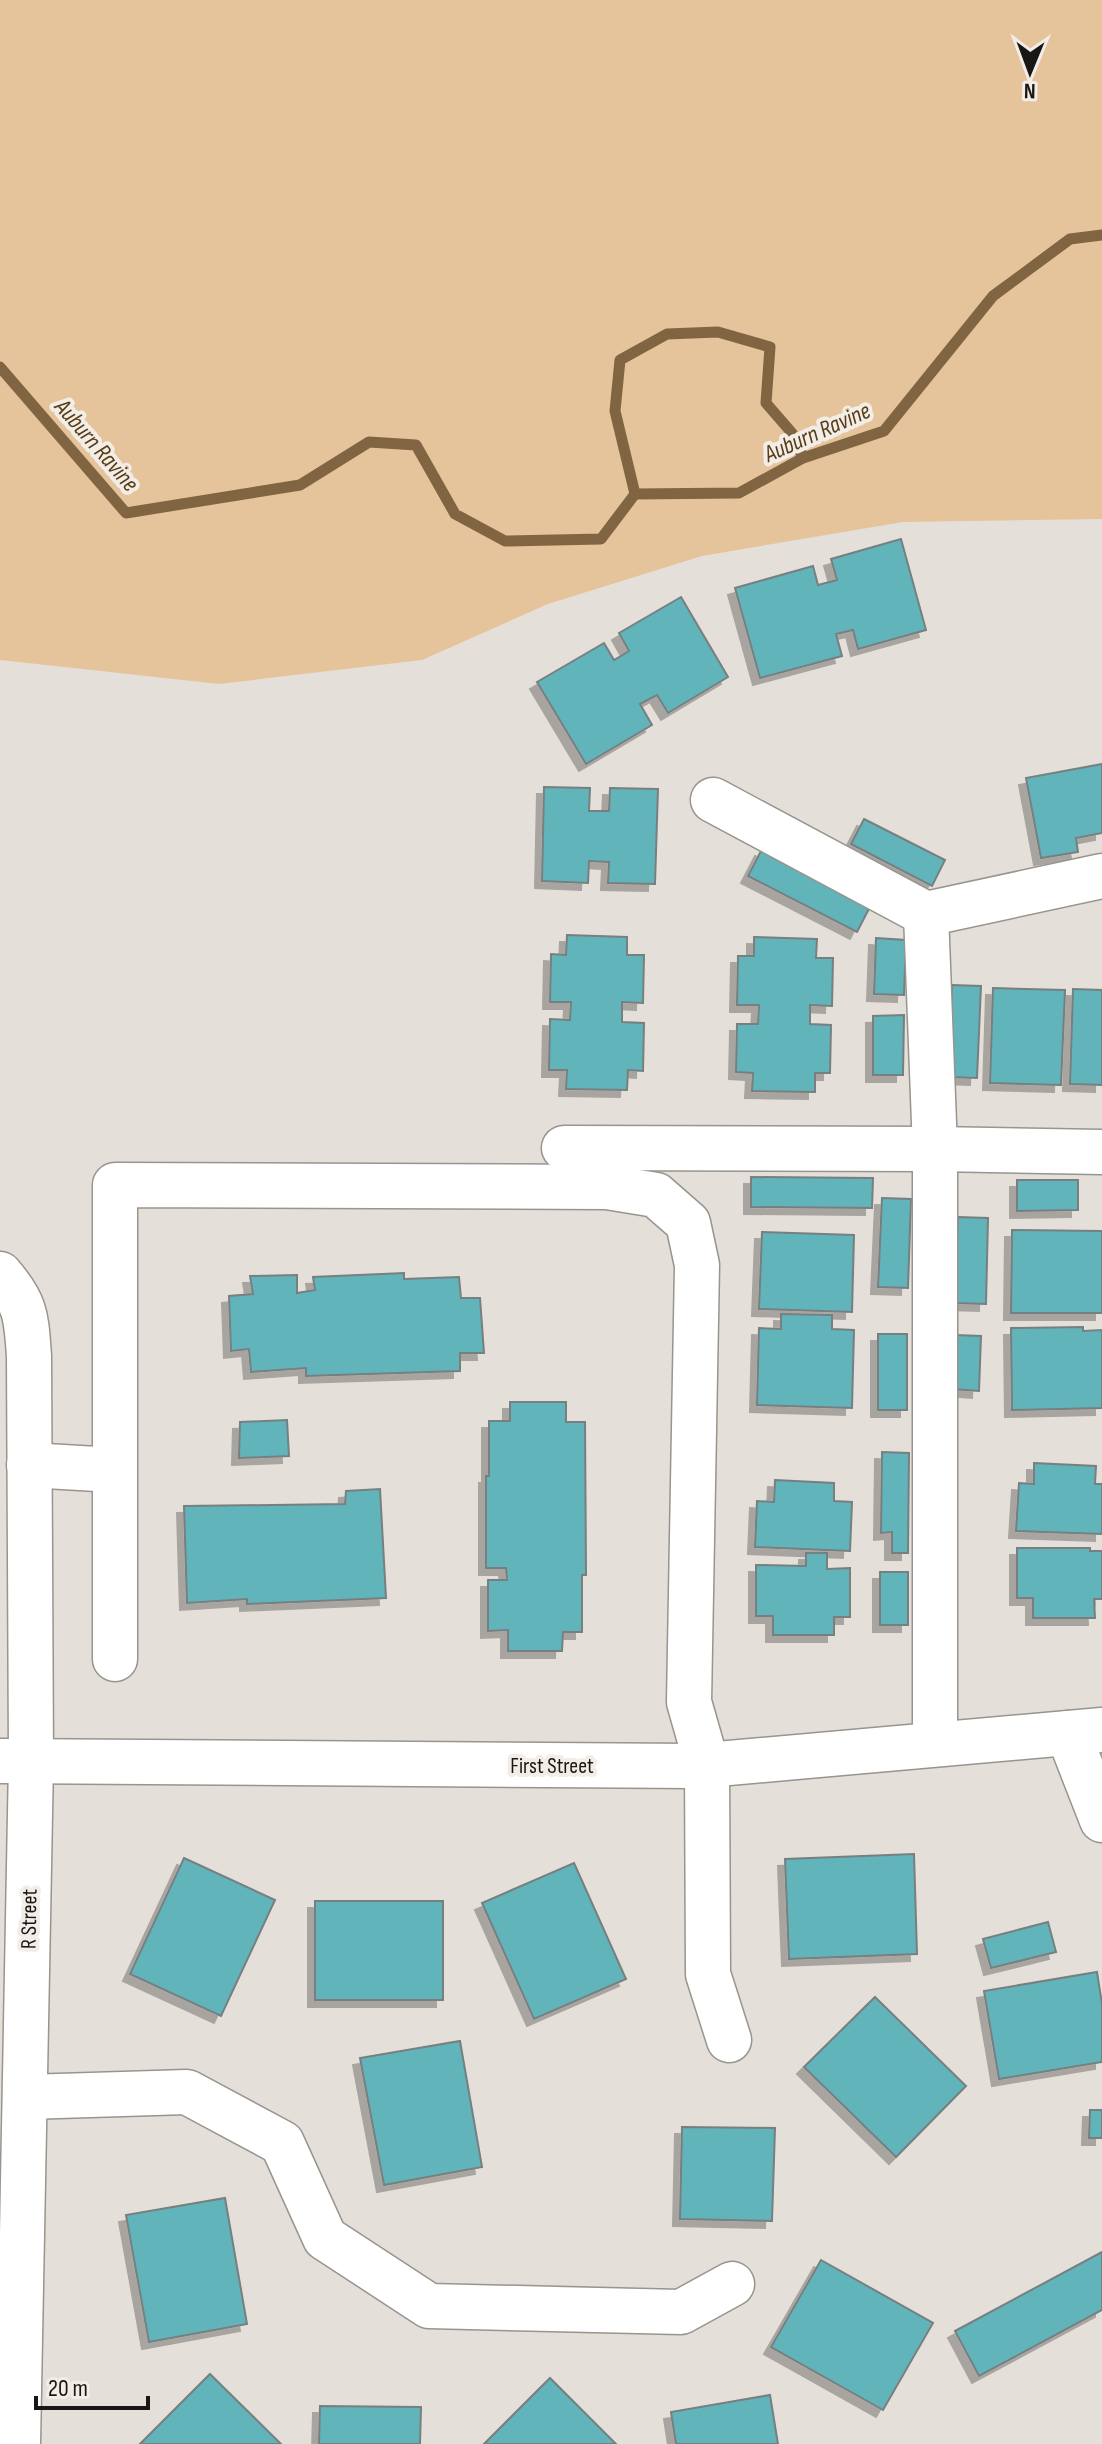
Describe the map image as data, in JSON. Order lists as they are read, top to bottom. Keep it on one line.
{"streets":{"street":["First Street","R Street"]},"crossings":[["First Street","R Street"]],"water":["Auburn Ravine"],"scale_bar":"20 m","north":"bottom"}
